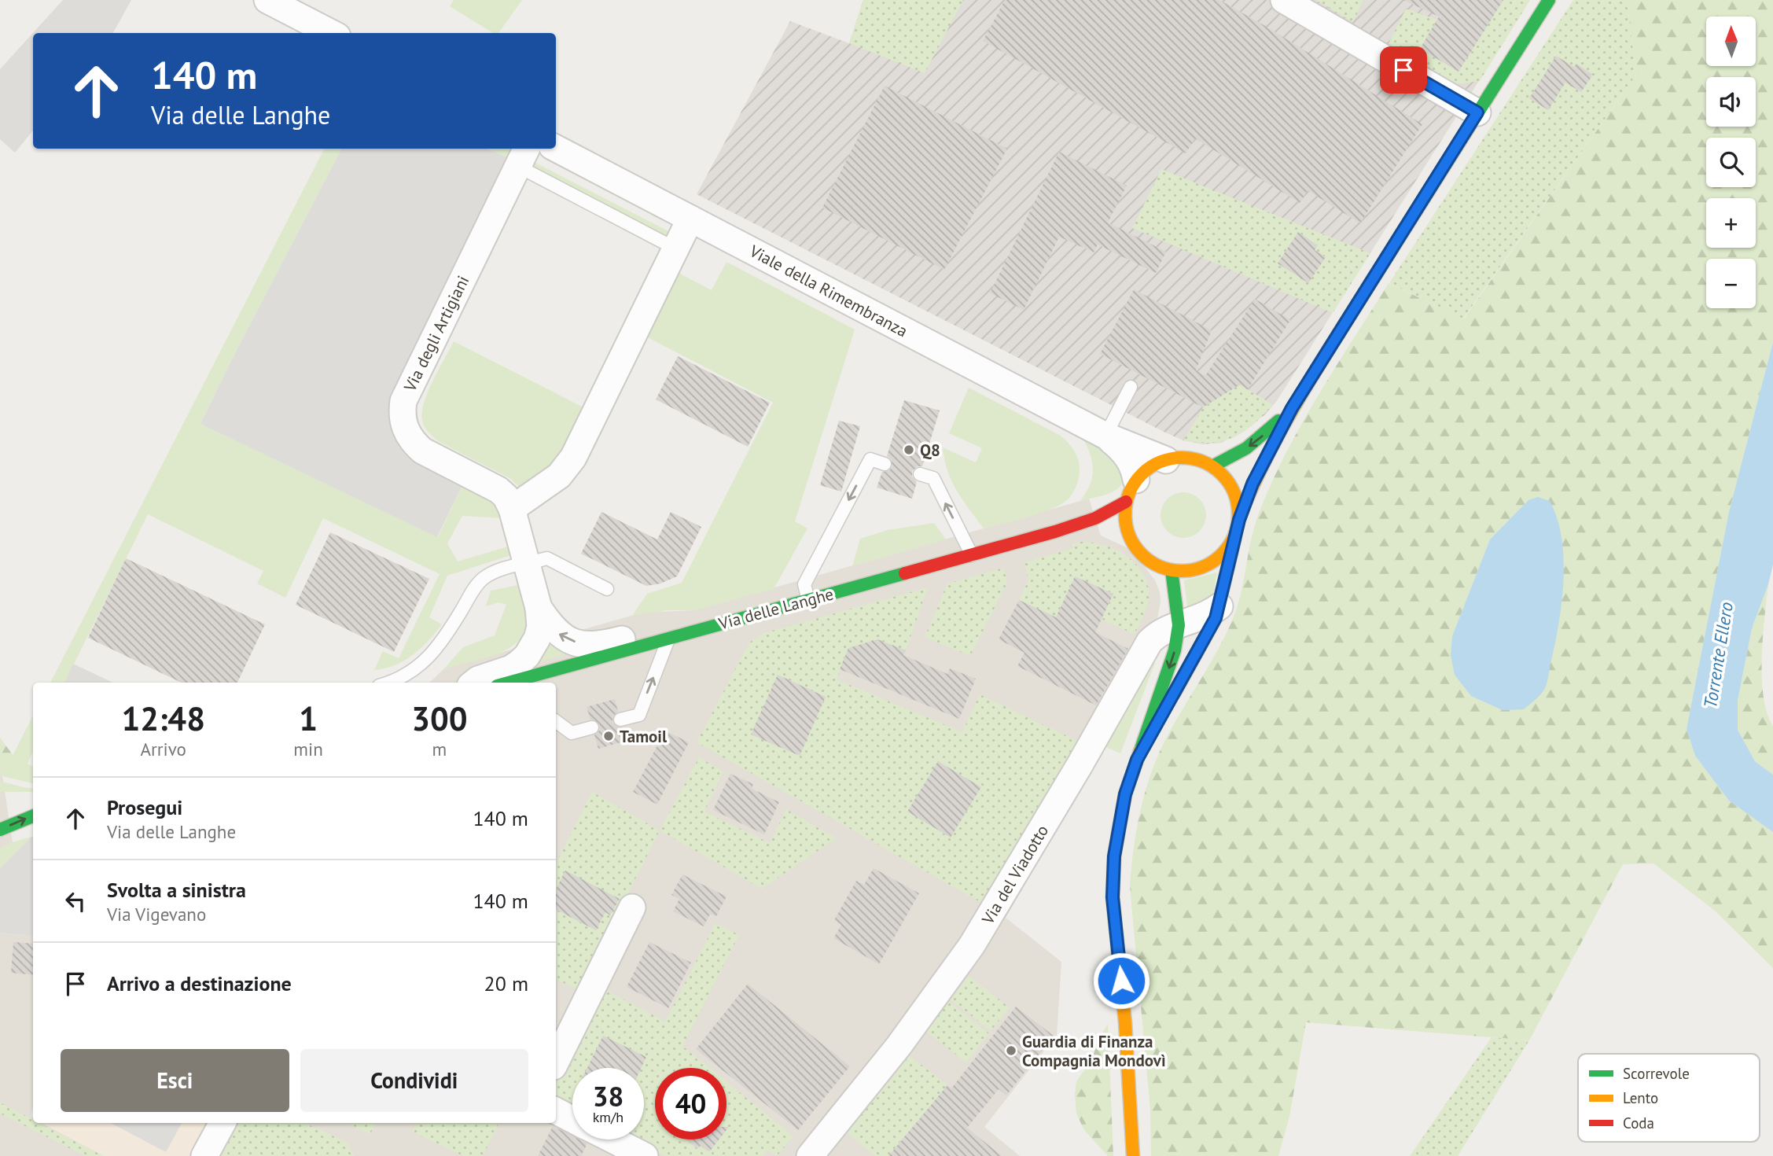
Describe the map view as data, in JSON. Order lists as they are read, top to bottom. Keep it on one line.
{"streets":{"main road":["Via delle Langhe"],"street":["Viale della Rimembranza","Via degli Artigiani","Via del Viadotto"]},"crossings":[["Via degli Artigiani","Via delle Langhe"]],"water":["Torrente Ellero"],"places":["Q8","Tamoil","Guardia di Finanza Compagnia Mondovì"],"legend":["Scorrevole","Lento","Coda"],"north":"top","page":{"map_buttons":["+","−"],"turn":["140 m","Via delle Langhe"],"eta":["12:48","Arrivo","1","min","300","m"],"list":[{"name":"Prosegui","note":"Via delle Langhe","value":"140 m"},{"name":"Svolta a sinistra","note":"Via Vigevano","value":"140 m"},{"name":"Arrivo a destinazione","value":"20 m"}],"buttons":["Esci","Condividi"],"speed":"38 km/h","limit":"40"}}
